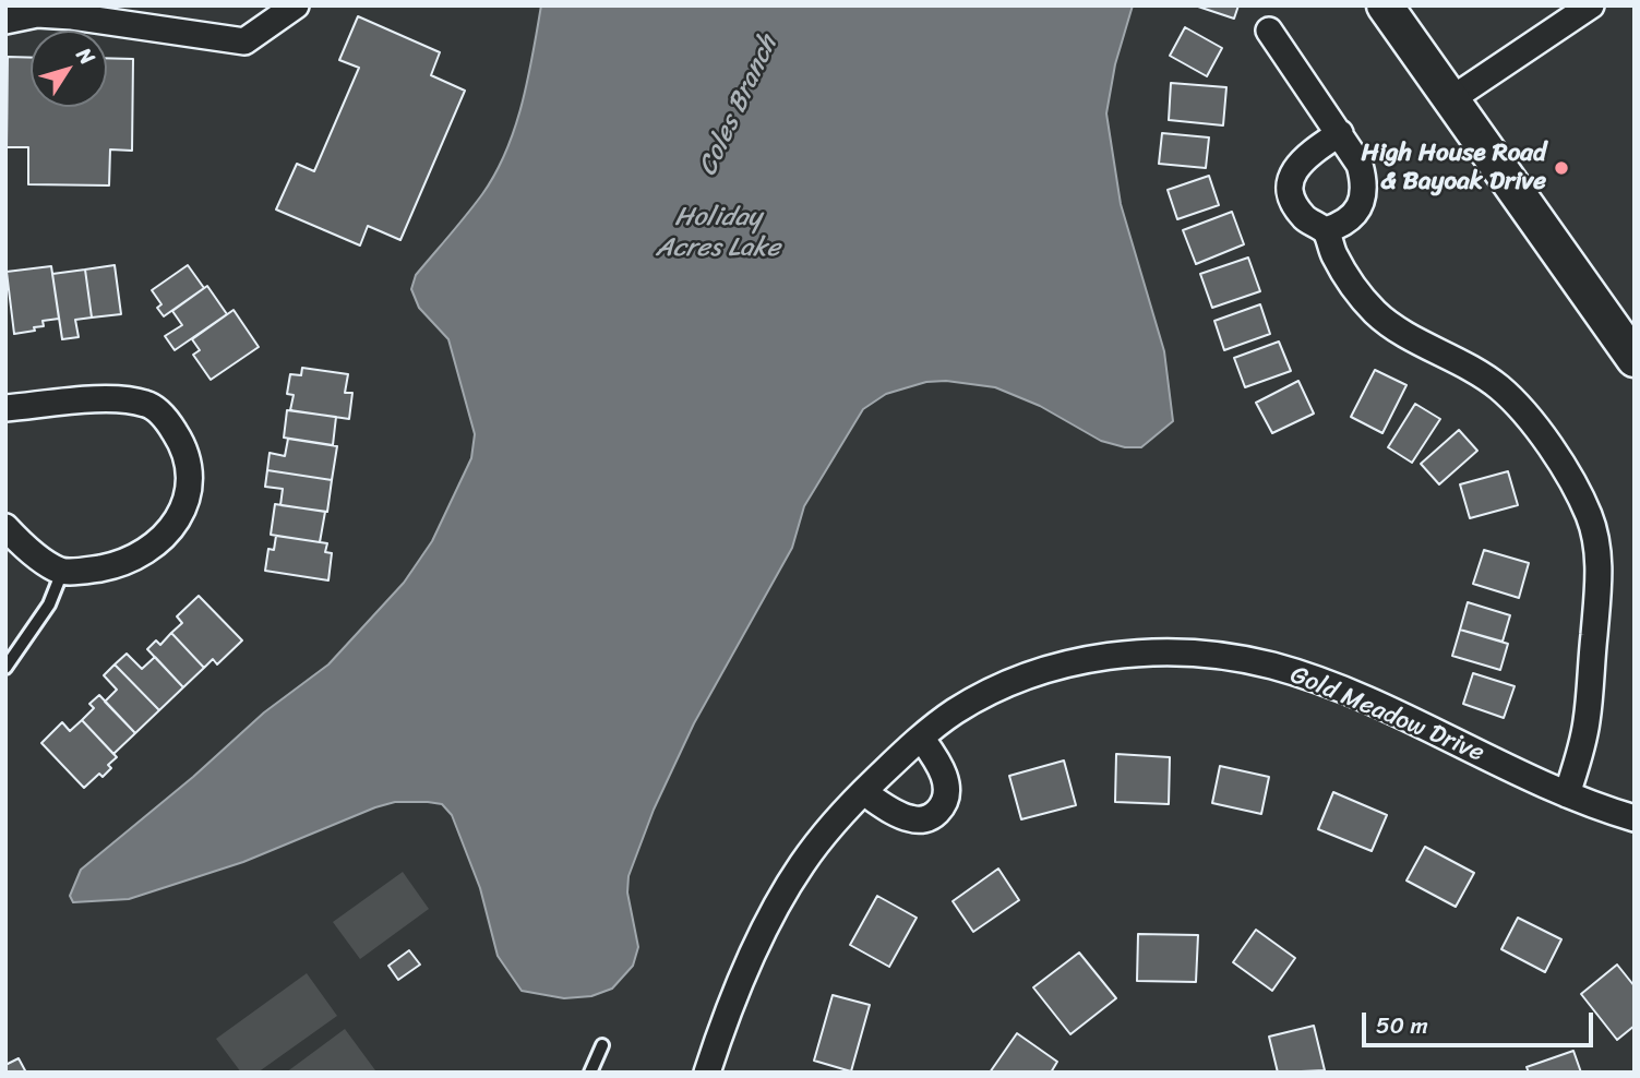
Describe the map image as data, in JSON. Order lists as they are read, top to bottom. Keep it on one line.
{"streets":{"street":["Gold Meadow Drive"]},"water":["Coles Branch","Holiday Acres Lake"],"places":["High House Road & Bayoak Drive"],"scale_bar":"50 m","north":"top right"}
